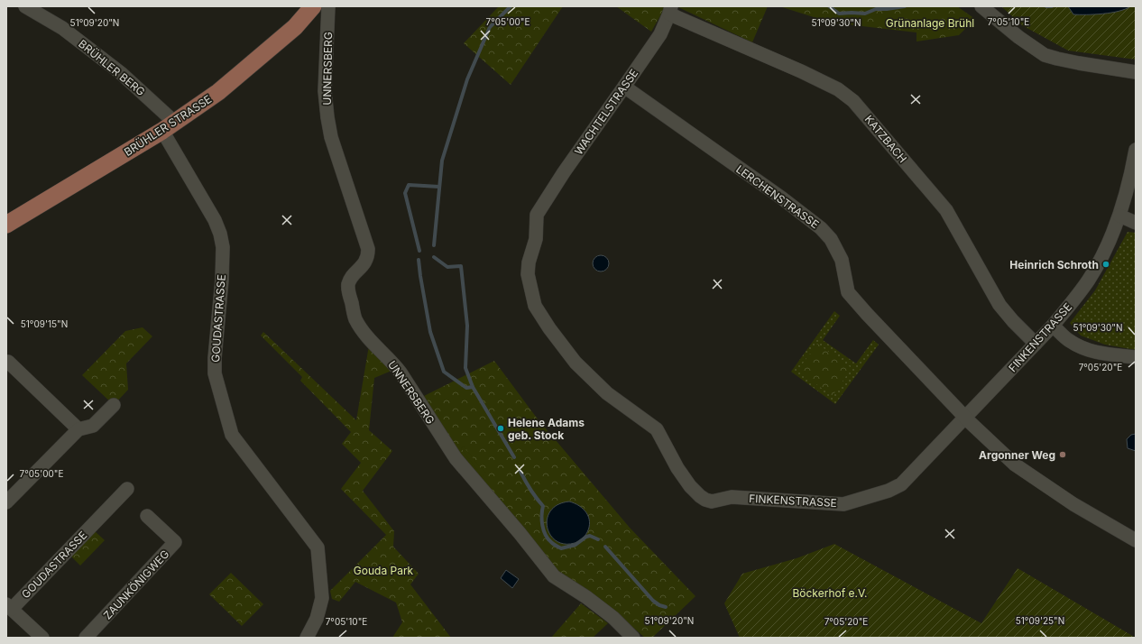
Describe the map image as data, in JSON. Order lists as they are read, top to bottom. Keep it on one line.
{"streets":{"main road":["BRÜHLER STRASSE"],"street":["BRÜHLER BERG","UNNERSBERG","WACHTELSTRASSE","KATZBACH","LERCHENSTRASSE","GOUDASTRASSE","FINKENSTRASSE","ZAUNKÖNIGWEG"]},"crossings":[["BRÜHLER BERG","BRÜHLER STRASSE"],["BRÜHLER BERG","GOUDASTRASSE"],["WACHTELSTRASSE","KATZBACH"],["WACHTELSTRASSE","LERCHENSTRASSE"],["WACHTELSTRASSE","FINKENSTRASSE"],["BRÜHLER STRASSE","GOUDASTRASSE"],["KATZBACH","FINKENSTRASSE"],["LERCHENSTRASSE","FINKENSTRASSE"]],"parks":["Grünanlage Brühl","Gouda Park","Böckerhof e.V."],"places":["Heinrich Schroth","Helene Adams geb. Stock","Argonner Weg"],"coordinates":["7°05'00\"E","7°05'10\"E","51°09'20\"N","51°09'30\"N","51°09'15\"N","7°05'20\"E","51°09'25\"N"]}
